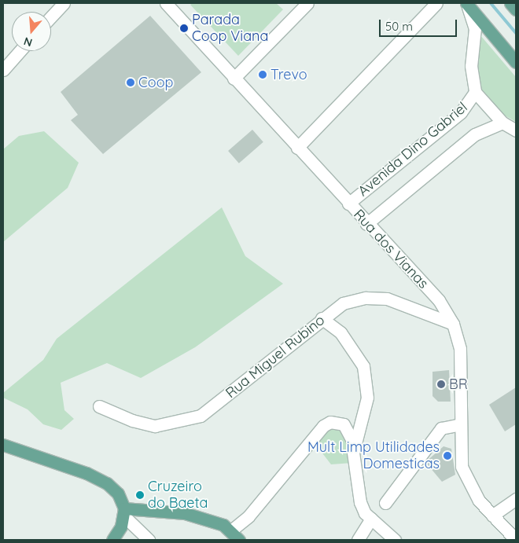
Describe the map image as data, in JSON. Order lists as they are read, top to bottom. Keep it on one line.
{"streets":{"street":["Avenida Dino Gabriel","Rua dos Vianas","Rua Miguel Rubino"]},"crossings":[["Avenida Dino Gabriel","Rua dos Vianas"],["Rua dos Vianas","Rua Miguel Rubino"]],"places":["Parada Coop Viana","Trevo","Coop","BR","Mult Limp Utilidades Domesticas","Cruzeiro do Baeta"],"scale_bar":"50 m","north":"bottom"}
